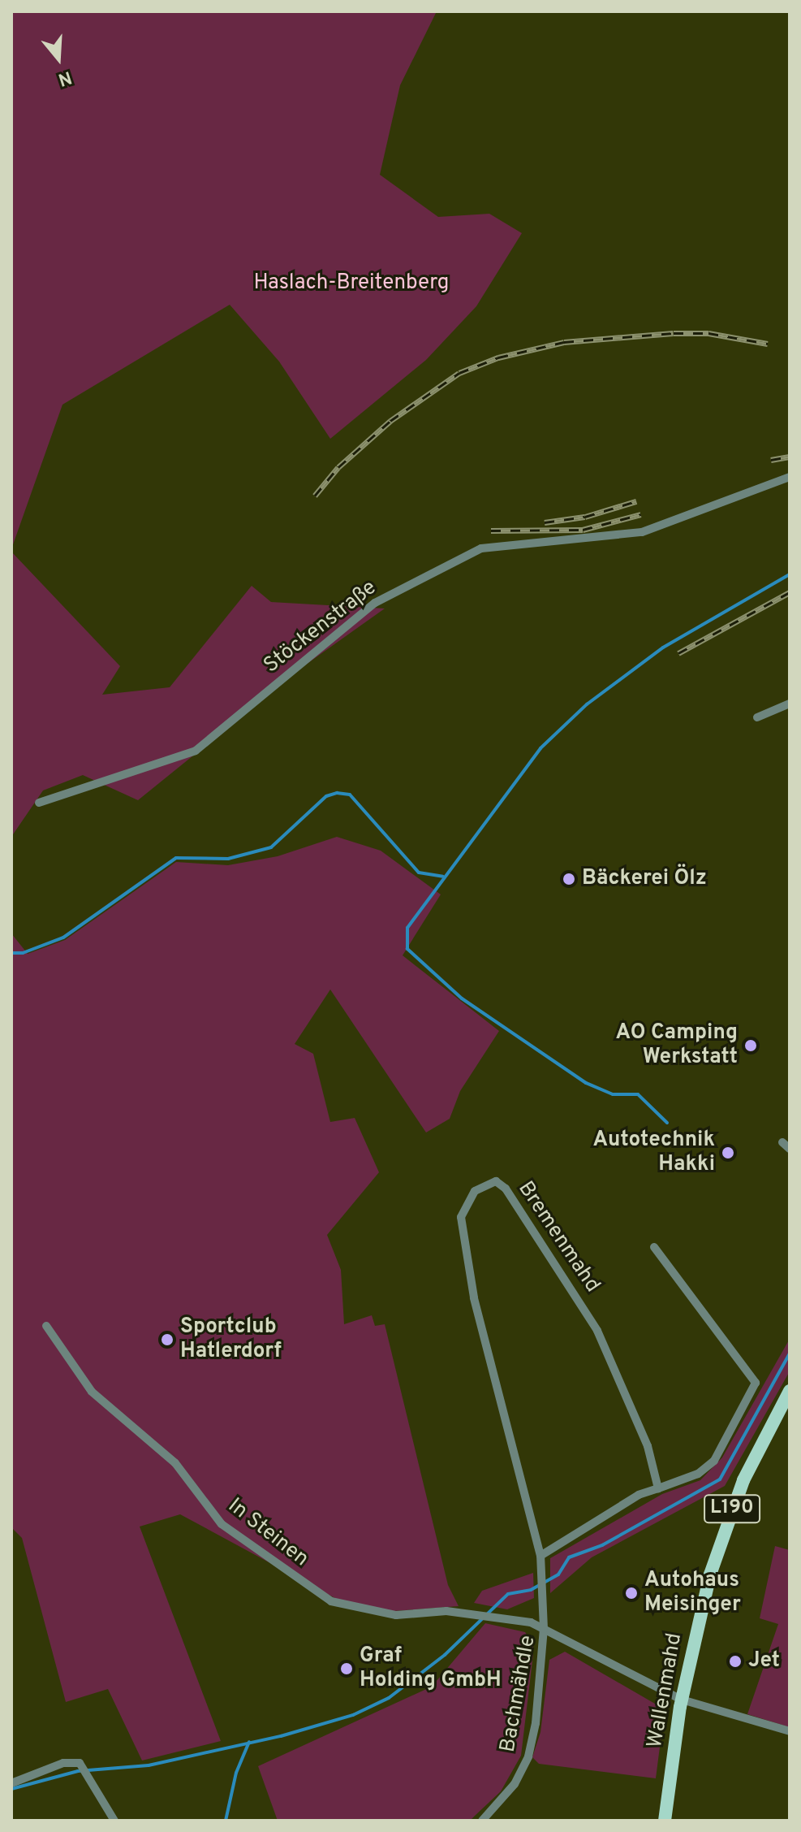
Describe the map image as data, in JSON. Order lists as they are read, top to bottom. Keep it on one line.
{"streets":{"main road":["L190","Wallenmahd"],"street":["Stöckenstraße","Bremenmahd","In Steinen","Bachmähdle"]},"crossings":[["Bremenmahd","In Steinen"],["Bremenmahd","Bachmähdle"],["In Steinen","Bachmähdle"],["Wallenmahd","Bachmähdle"]],"parks":["Haslach-Breitenberg"],"places":["Bäckerei Ölz","AO Camping Werkstatt","Autotechnik Hakki","Sportclub Hatlerdorf","Autohaus Meisinger","Jet","Graf Holding GmbH"],"north":"bottom"}
